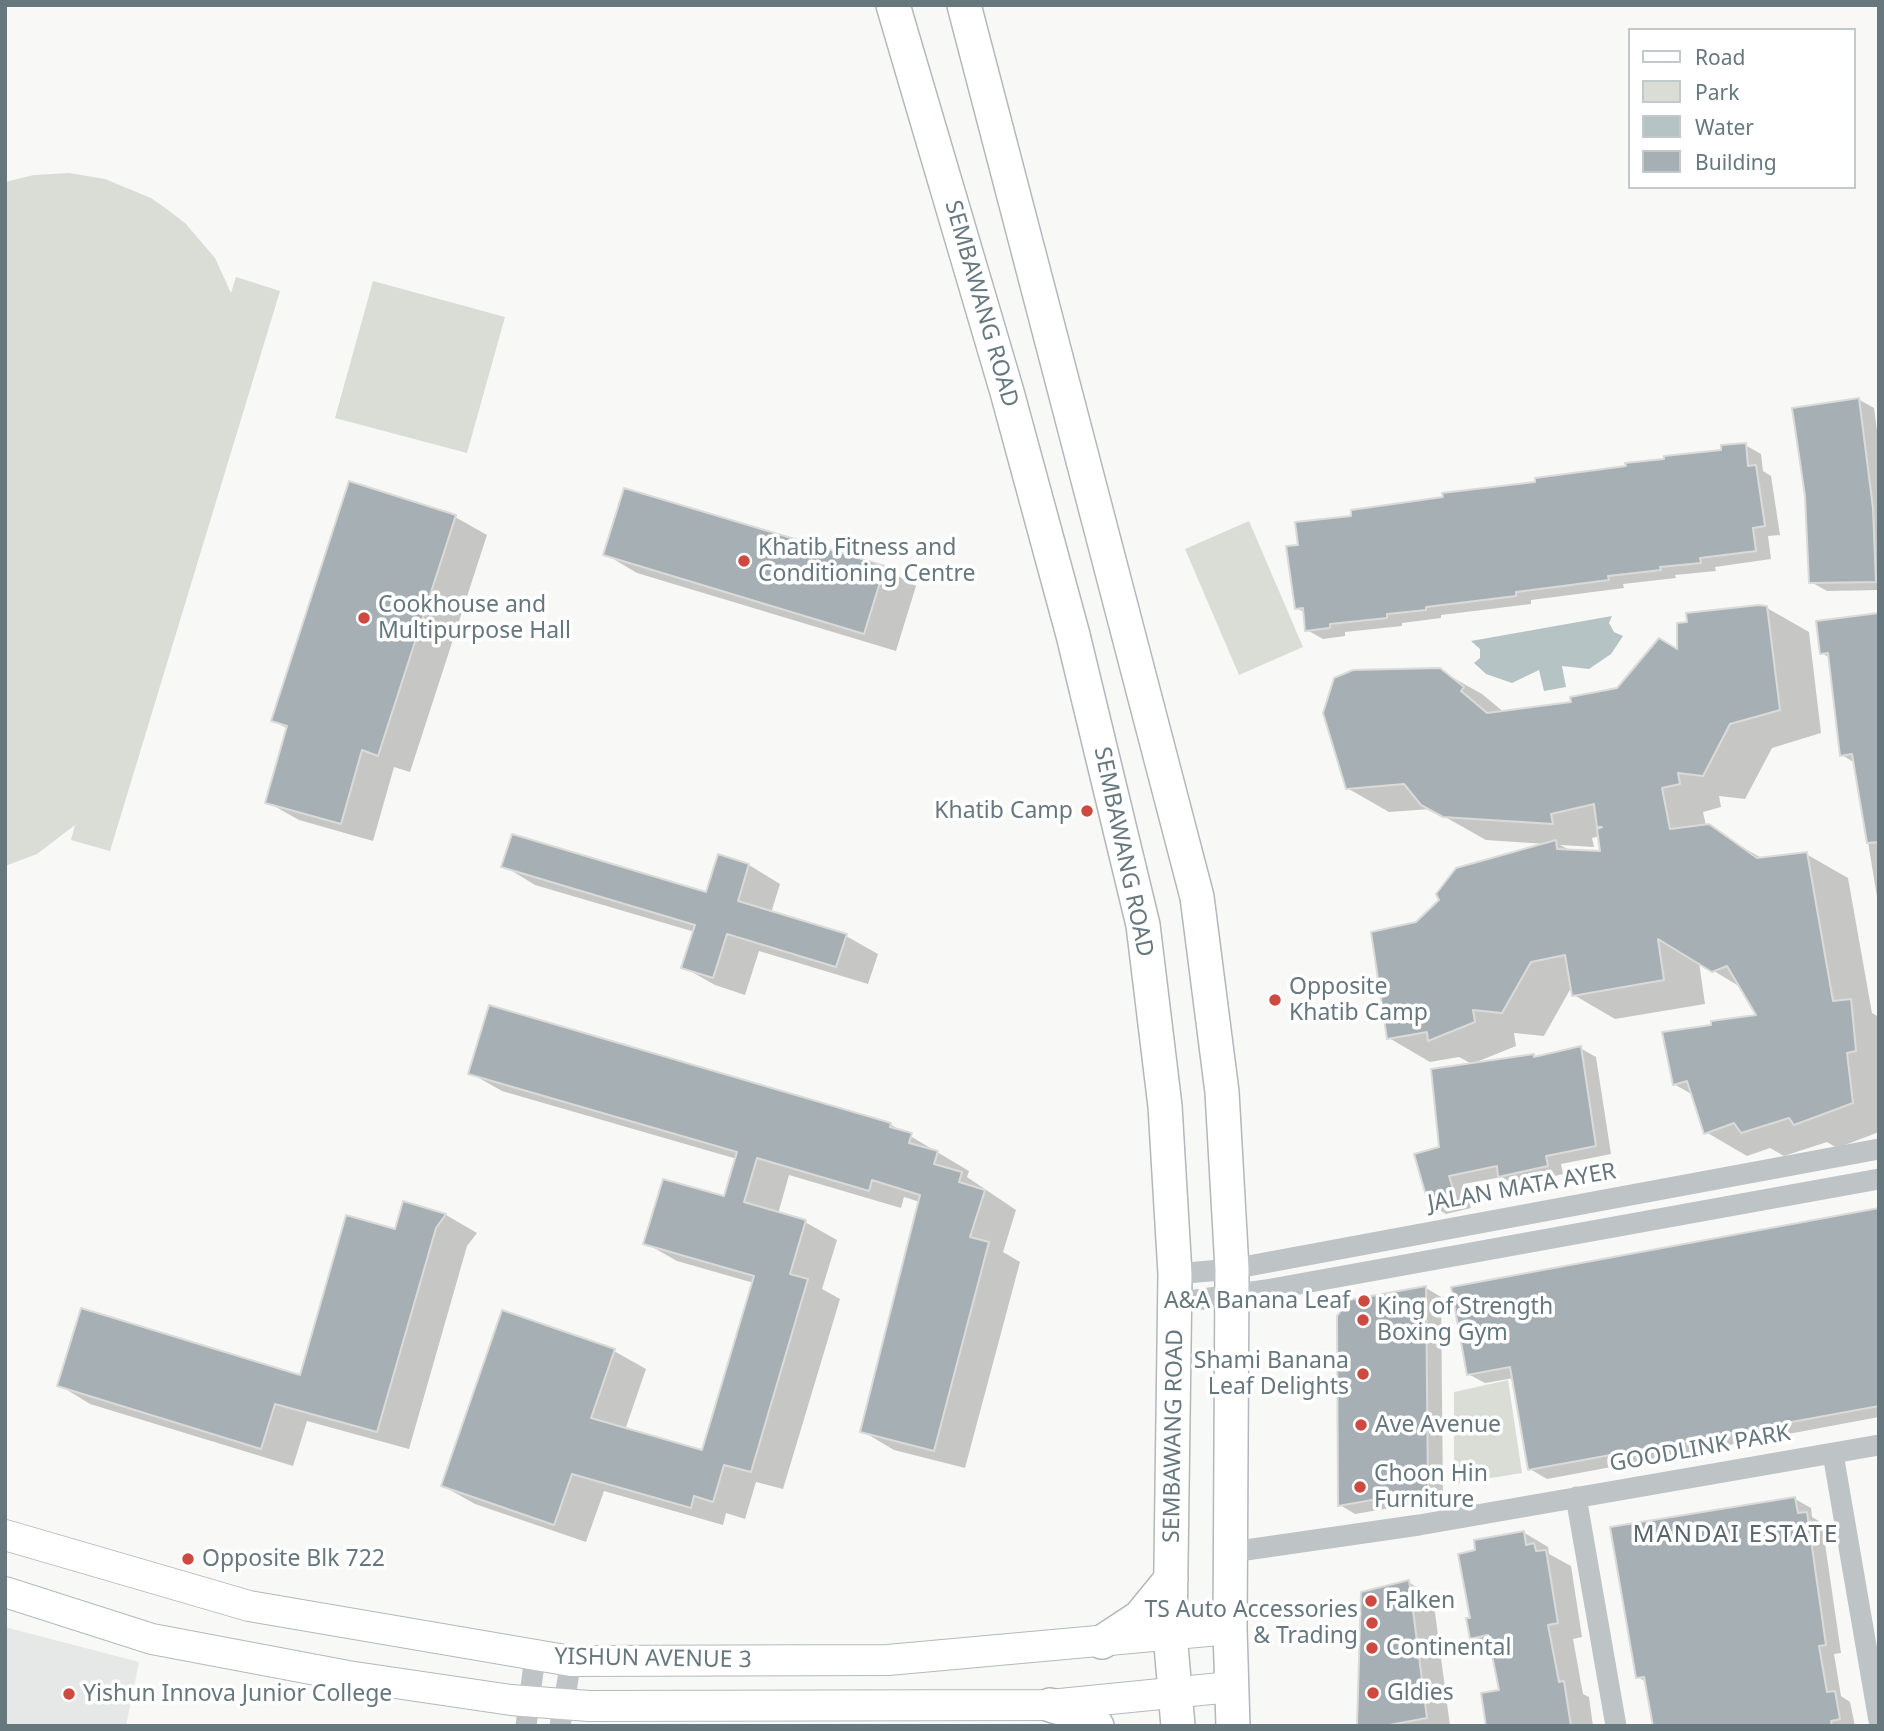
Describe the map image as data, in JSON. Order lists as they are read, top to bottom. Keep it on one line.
{"streets":{"main road":["SEMBAWANG ROAD","YISHUN AVENUE 3"],"street":["JALAN MATA AYER","GOODLINK PARK"]},"crossings":[["SEMBAWANG ROAD","JALAN MATA AYER"],["SEMBAWANG ROAD","YISHUN AVENUE 3"]],"districts":["MANDAI ESTATE"],"places":["Khatib Fitness and Conditioning Centre","Cookhouse and Multipurpose Hall","Khatib Camp","Opposite Khatib Camp","A&A Banana Leaf","King of Strength Boxing Gym","Shami Banana Leaf Delights","Ave Avenue","Choon Hin Furniture","Opposite Blk 722","Falken","TS Auto Accessories & Trading","Continental","Gldies","Yishun Innova Junior College"],"legend":["Road","Park","Water","Building"]}
